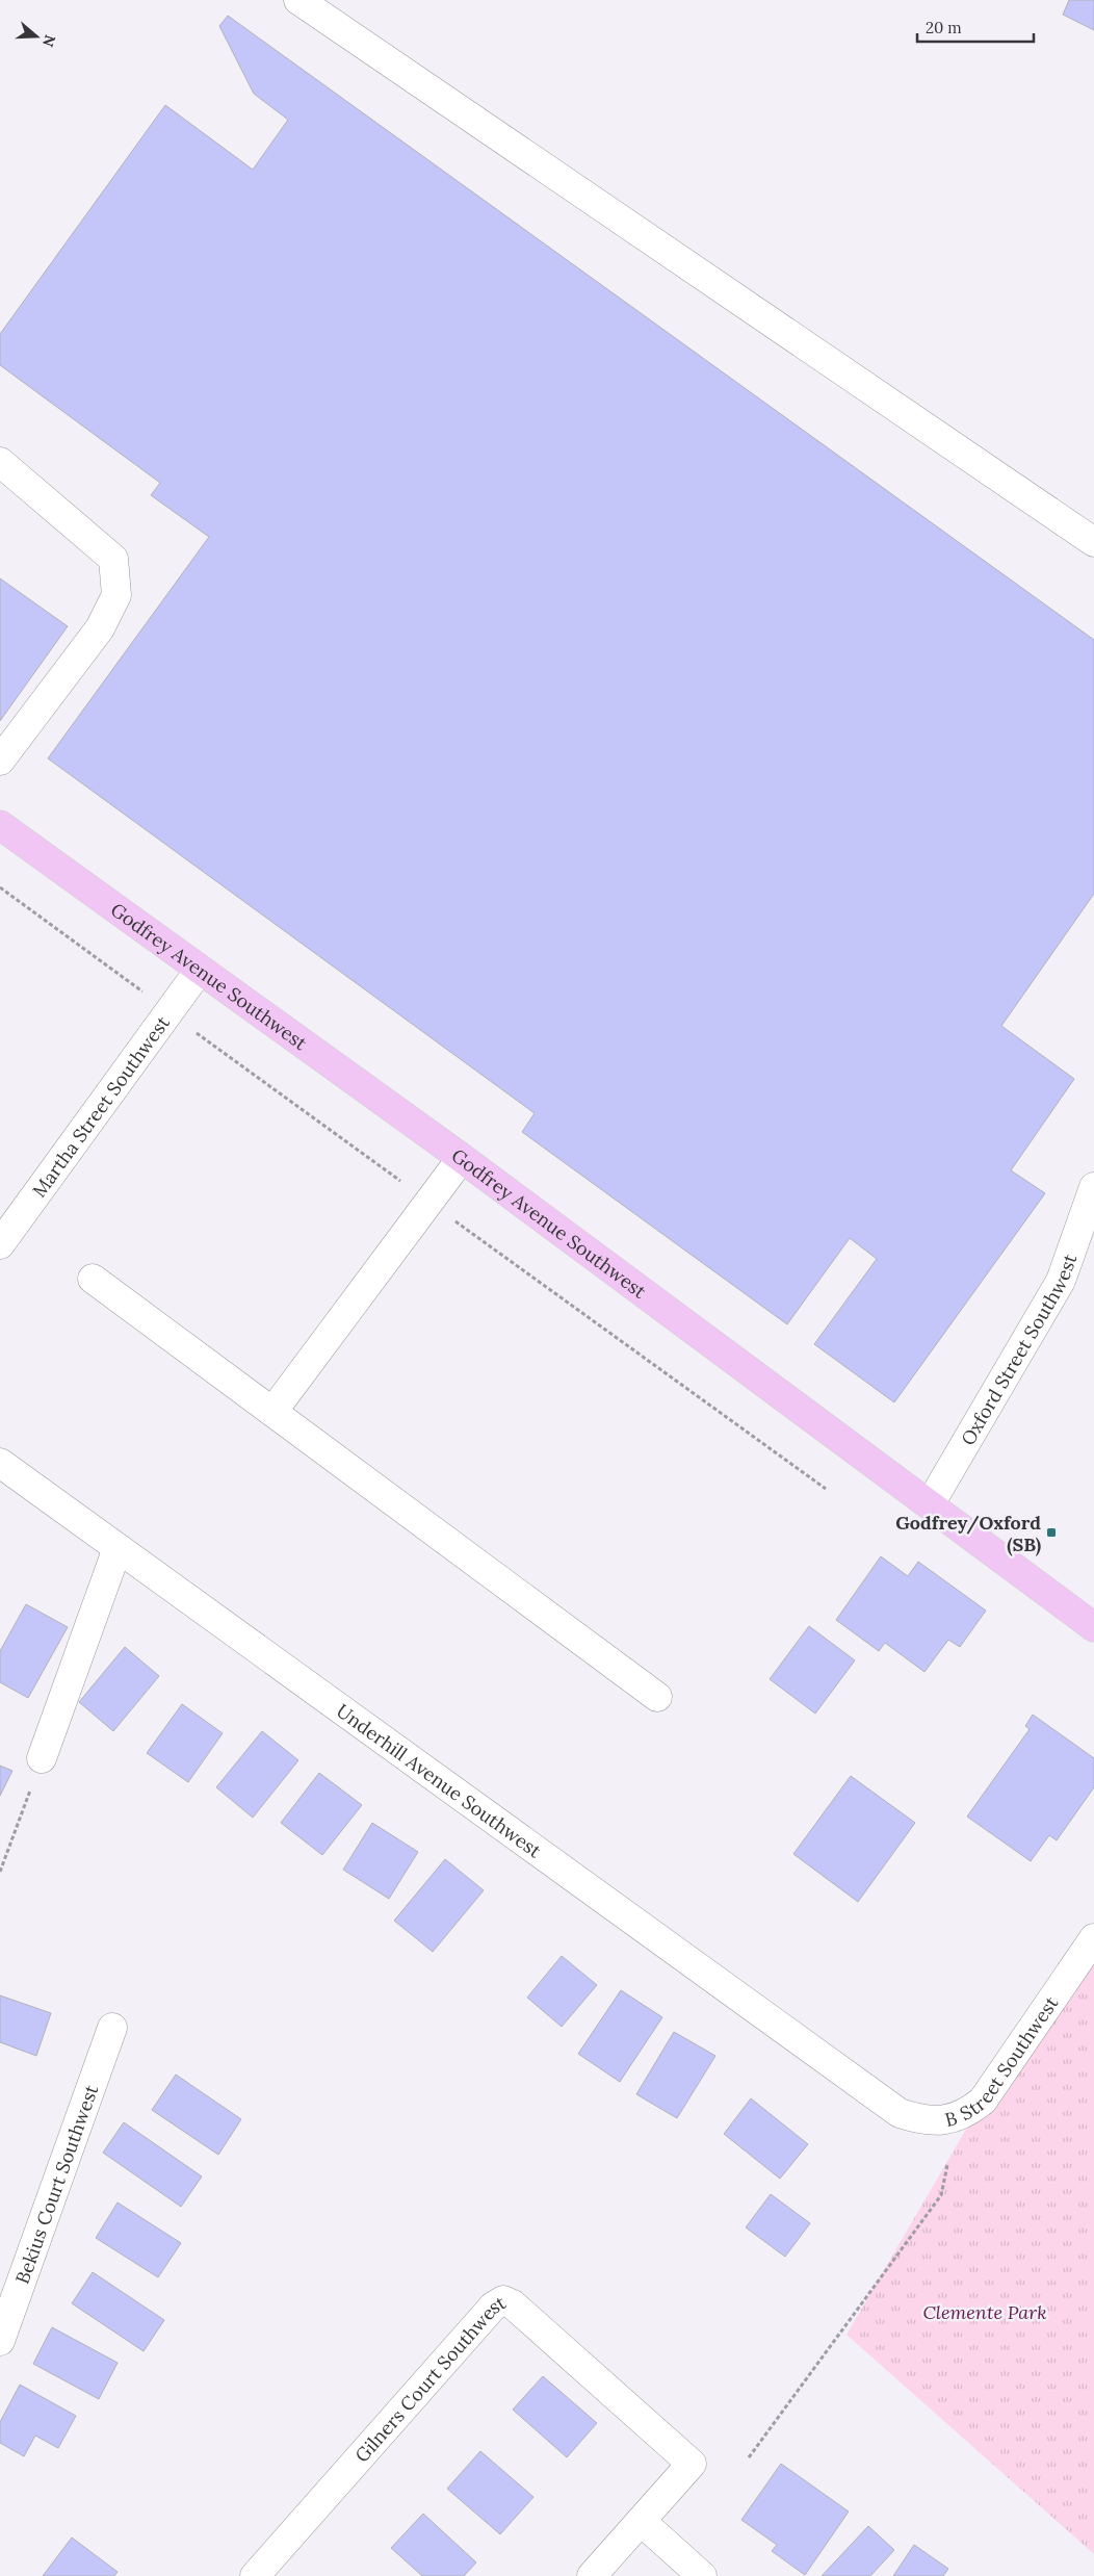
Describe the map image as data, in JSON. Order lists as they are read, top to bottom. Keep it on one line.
{"streets":{"main road":["Godfrey Avenue Southwest"],"street":["Martha Street Southwest","Oxford Street Southwest","Underhill Avenue Southwest","B Street Southwest","Bekius Court Southwest","Gilners Court Southwest"]},"crossings":[["Godfrey Avenue Southwest","Martha Street Southwest"],["Godfrey Avenue Southwest","Oxford Street Southwest"],["Underhill Avenue Southwest","B Street Southwest"]],"parks":["Clemente Park"],"places":{"transit":["Godfrey/Oxford (SB)"]},"scale_bar":"20 m","north":"right"}
